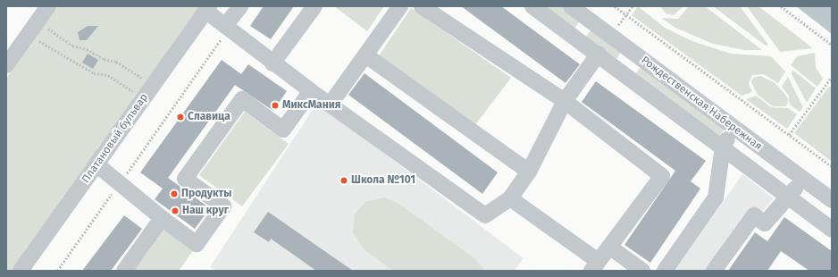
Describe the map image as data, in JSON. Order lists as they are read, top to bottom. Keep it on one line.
{"streets":{"street":["Рождественская Набережная","Платановый бульвар"]},"places":["МиксМания","Славица","Школа №101","Продукты","Наш круг"]}
